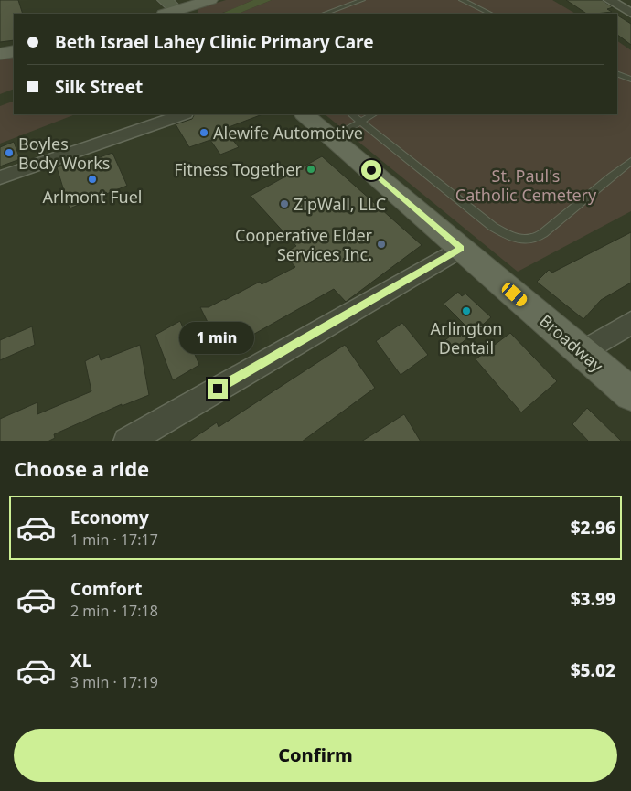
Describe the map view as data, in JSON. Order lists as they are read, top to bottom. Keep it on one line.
{"streets":{"main road":["Broadway"]},"parks":["St. Paul's Catholic Cemetery"],"places":["Alewife Automotive","Boyles Body Works","Fitness Together","Arlmont Fuel","ZipWall, LLC","Cooperative Elder Services Inc.","Arlington Dentail"],"page":{"banner":["Beth Israel Lahey Clinic Primary Care","Silk Street"],"bubble":"1 min","heading":"Choose a ride","list":[{"name":"Economy","note":"1 min · 17:17","value":"$2.96"},{"name":"Comfort","note":"2 min · 17:18","value":"$3.99"},{"name":"XL","note":"3 min · 17:19","value":"$5.02"}],"buttons":"Confirm"}}
